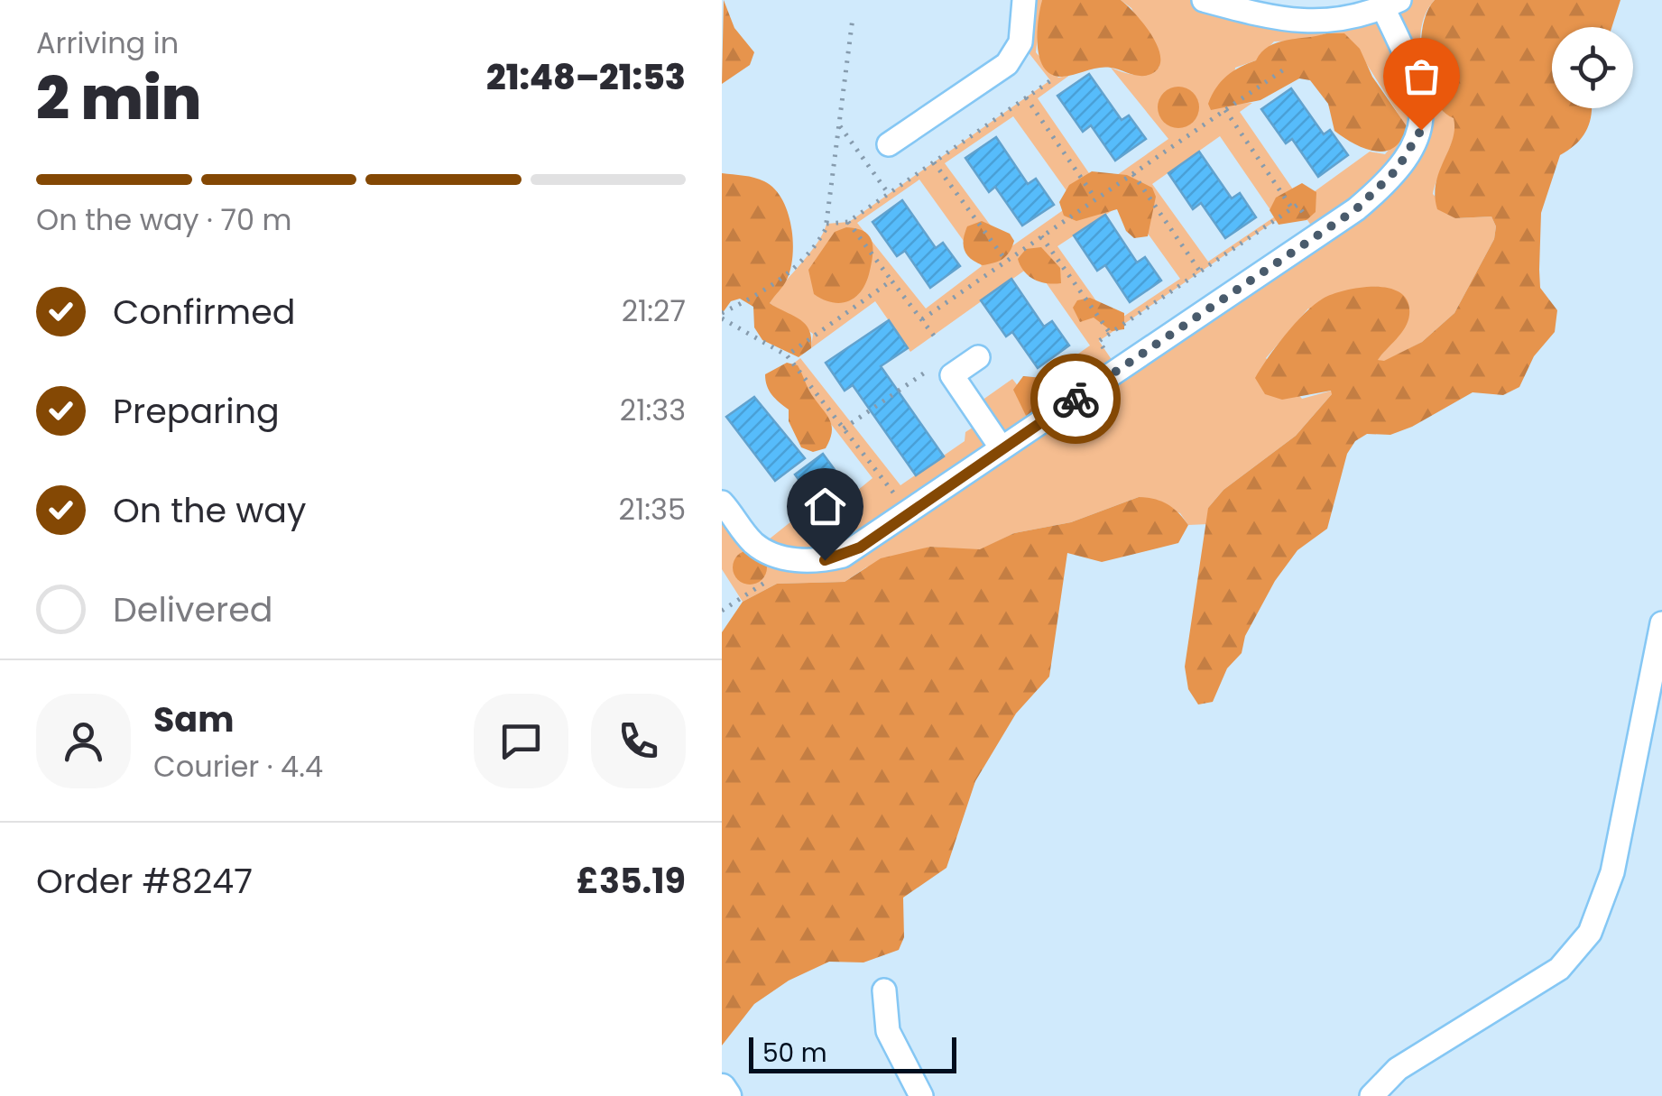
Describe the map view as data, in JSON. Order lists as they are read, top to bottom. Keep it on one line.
{"scale_bar":"50 m","page":{"heading":["2 min","Arriving in","21:48–21:53"],"panel":["Sam","Courier · 4.4","Order #8247","£35.19"],"bar":"On the way · 70 m","list":[["Confirmed","21:27"],["Preparing","21:33"],["On the way","21:35"],"Delivered"],"scale":"50 m"}}
